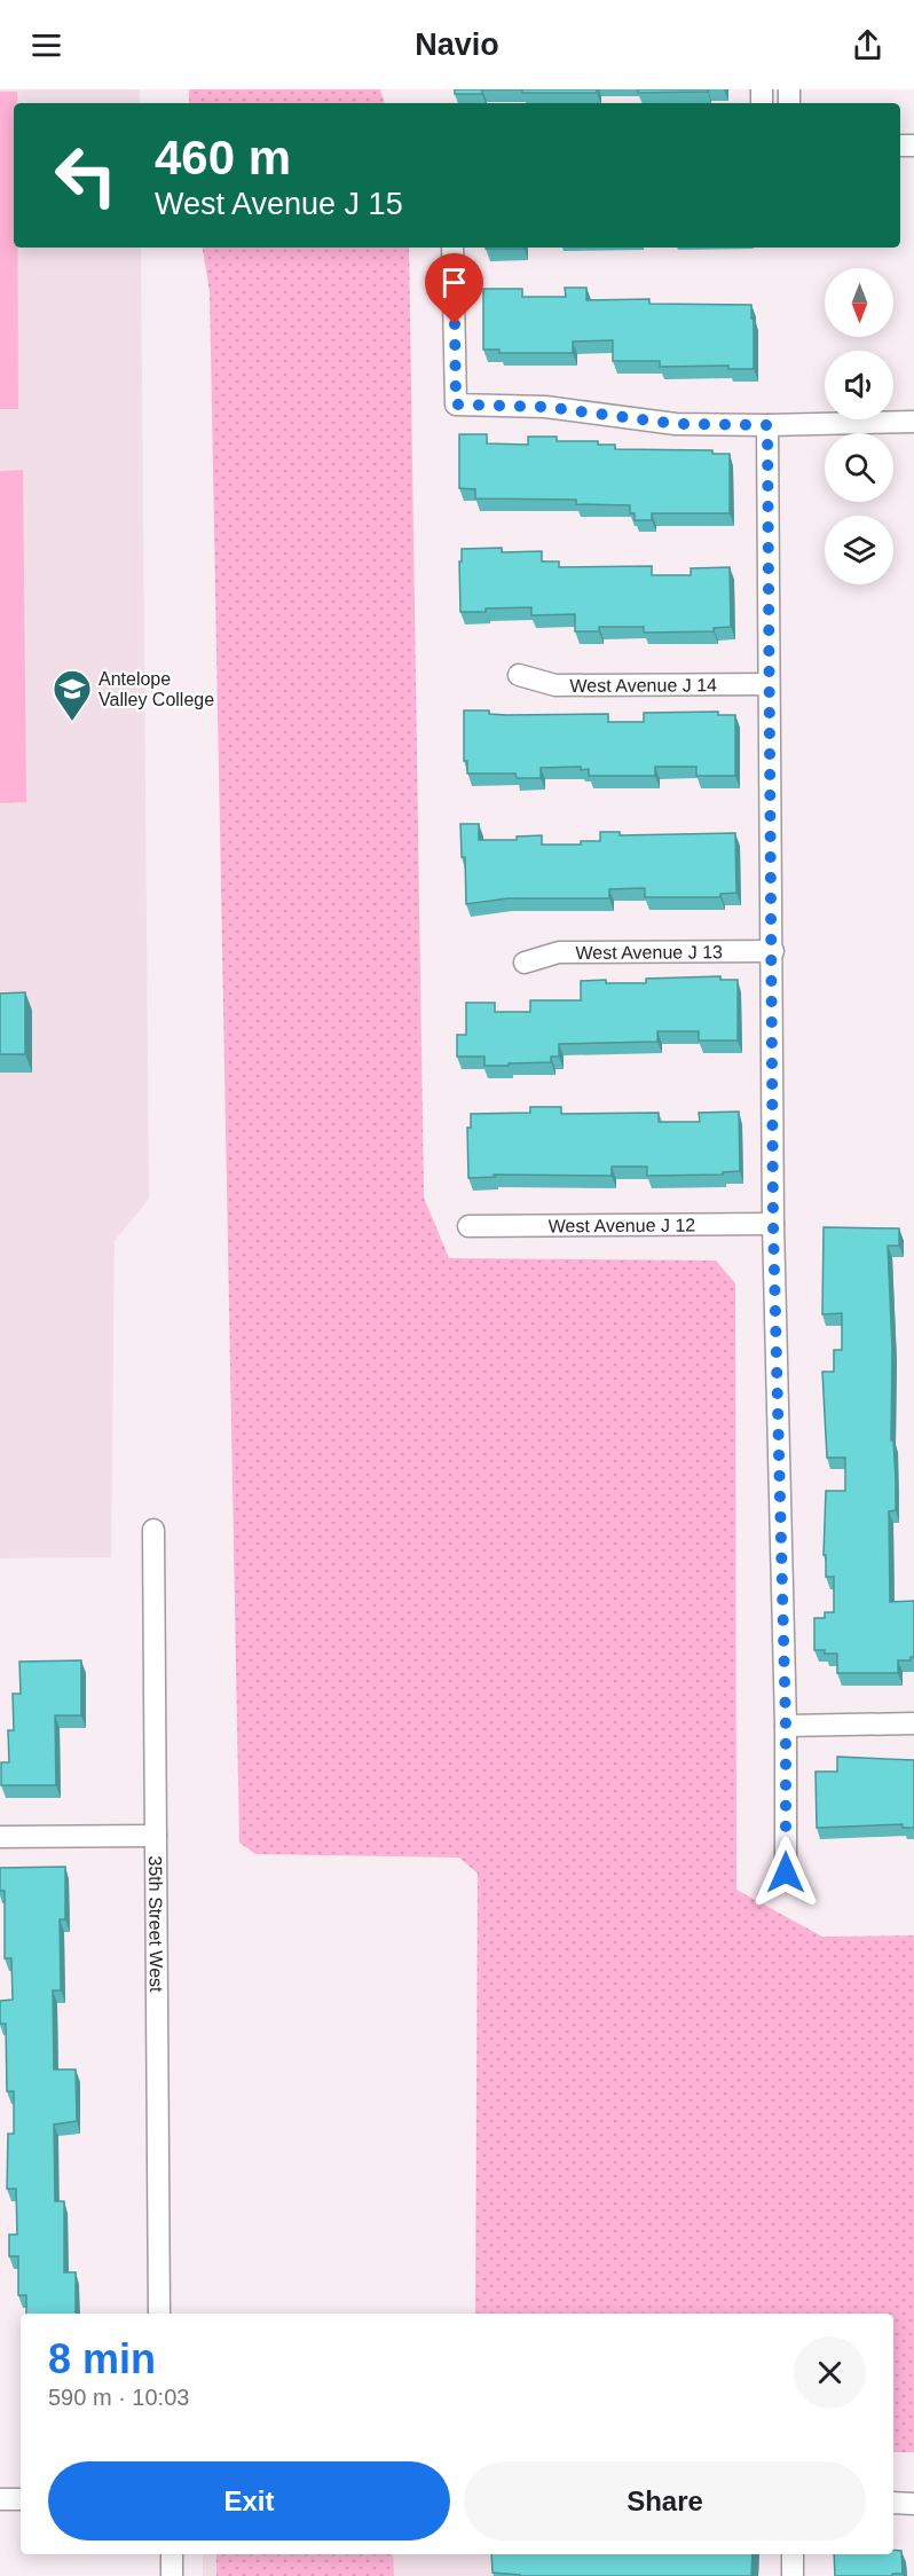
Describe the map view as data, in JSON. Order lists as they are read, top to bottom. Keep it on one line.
{"streets":{"street":["West Avenue J 14","West Avenue J 13","West Avenue J 12","35th Street West"]},"places":{"school or university":["Antelope Valley College"]},"north":"bottom","page":{"header":"Navio","turn":["460 m","West Avenue J 15"],"heading":["8 min","590 m · 10:03"],"buttons":["Exit","Share"]}}
